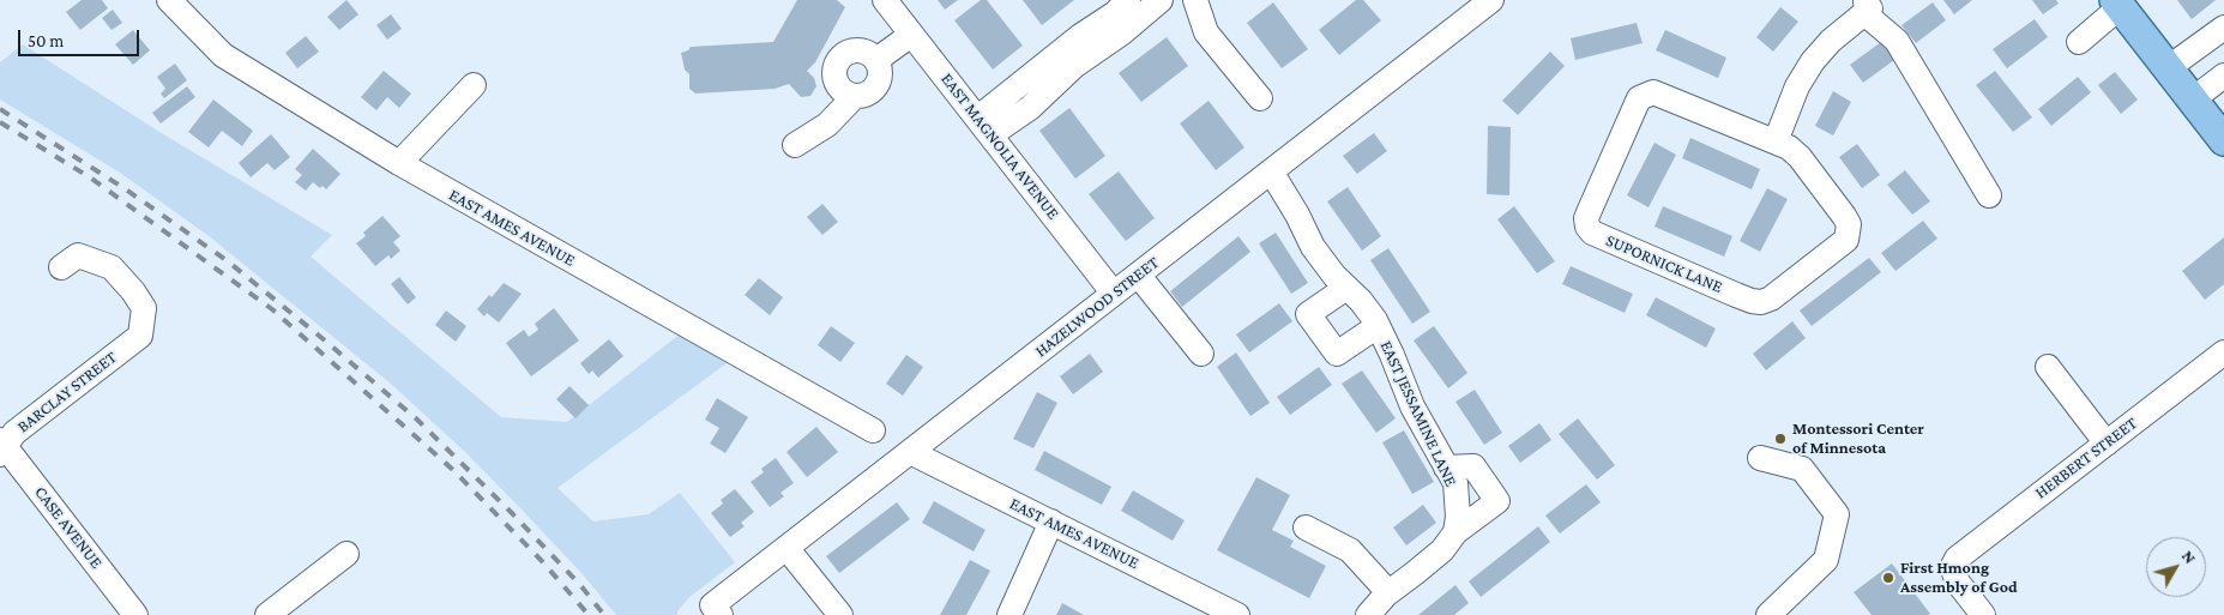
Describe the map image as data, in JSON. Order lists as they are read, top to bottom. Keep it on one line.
{"streets":{"street":["EAST MAGNOLIA AVENUE","EAST AMES AVENUE","SUPORNICK LANE","HAZELWOOD STREET","BARCLAY STREET","EAST JESSAMINE LANE","HERBERT STREET","CASE AVENUE"]},"crossings":[["EAST MAGNOLIA AVENUE","HAZELWOOD STREET"],["EAST AMES AVENUE","HAZELWOOD STREET"],["HAZELWOOD STREET","EAST JESSAMINE LANE"],["BARCLAY STREET","CASE AVENUE"]],"places":["Montessori Center of Minnesota","First Hmong Assembly of God"],"scale_bar":"50 m","north":"top right"}
